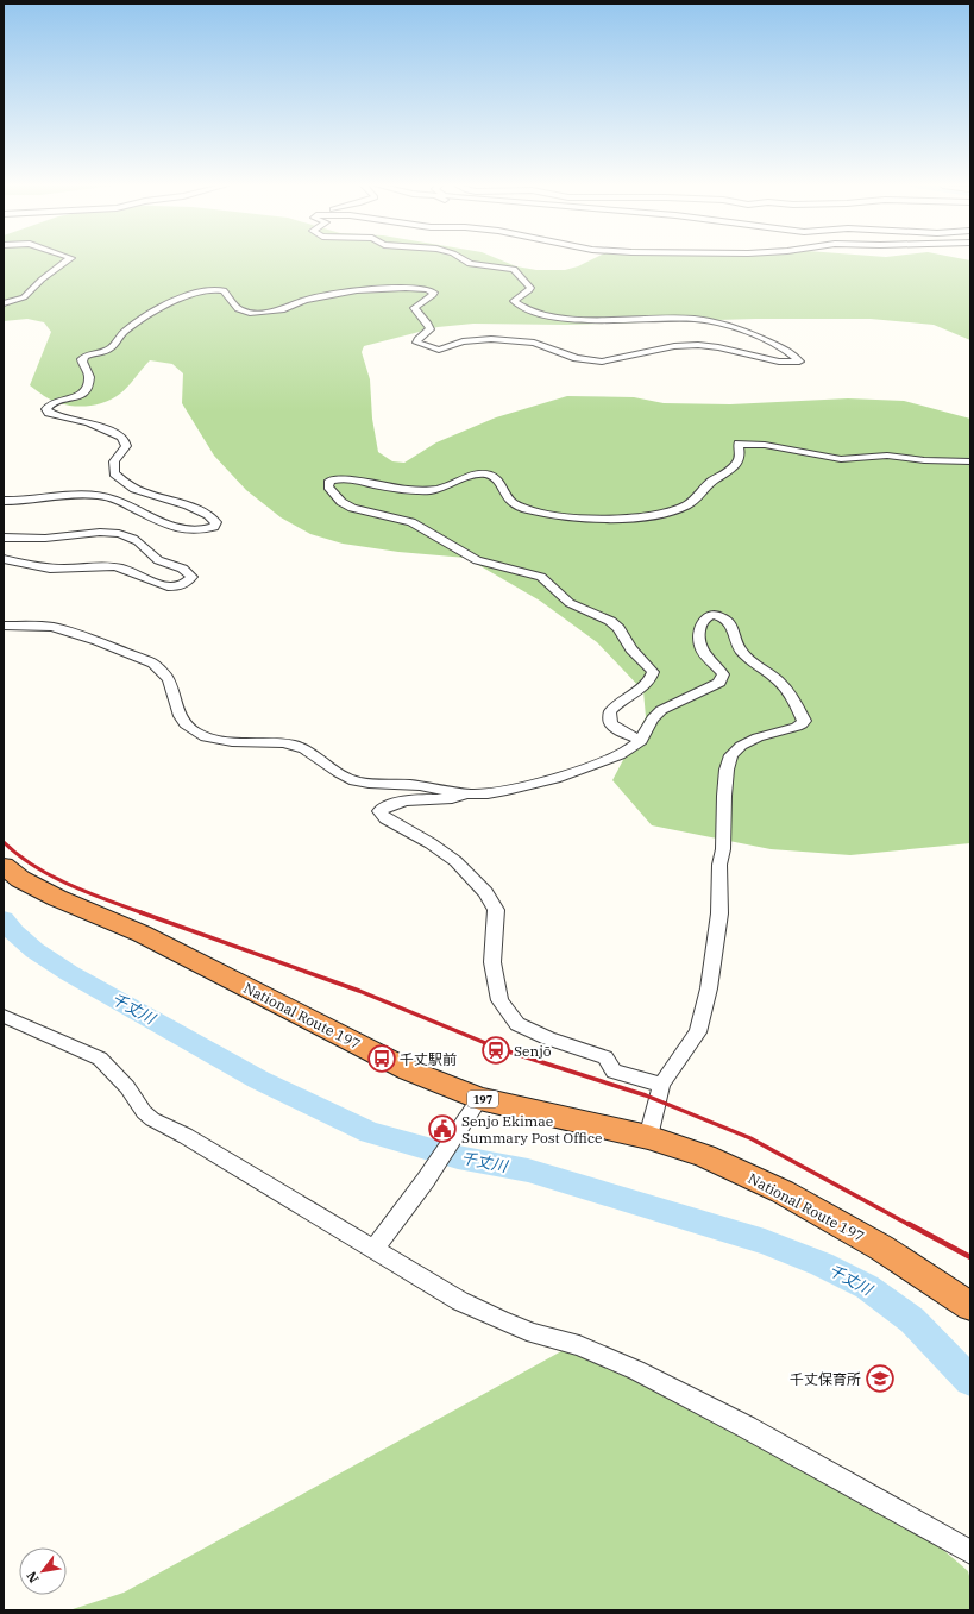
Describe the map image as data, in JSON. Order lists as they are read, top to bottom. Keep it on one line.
{"streets":{"highway":["National Route 197","197"]},"water":["千丈川"],"places":{"station":["Senjō"],"bus stop":["千丈駅前"],"public building":["Senjo Ekimae Summary Post Office"],"school or university":["千丈保育所"]},"north":"bottom left"}
